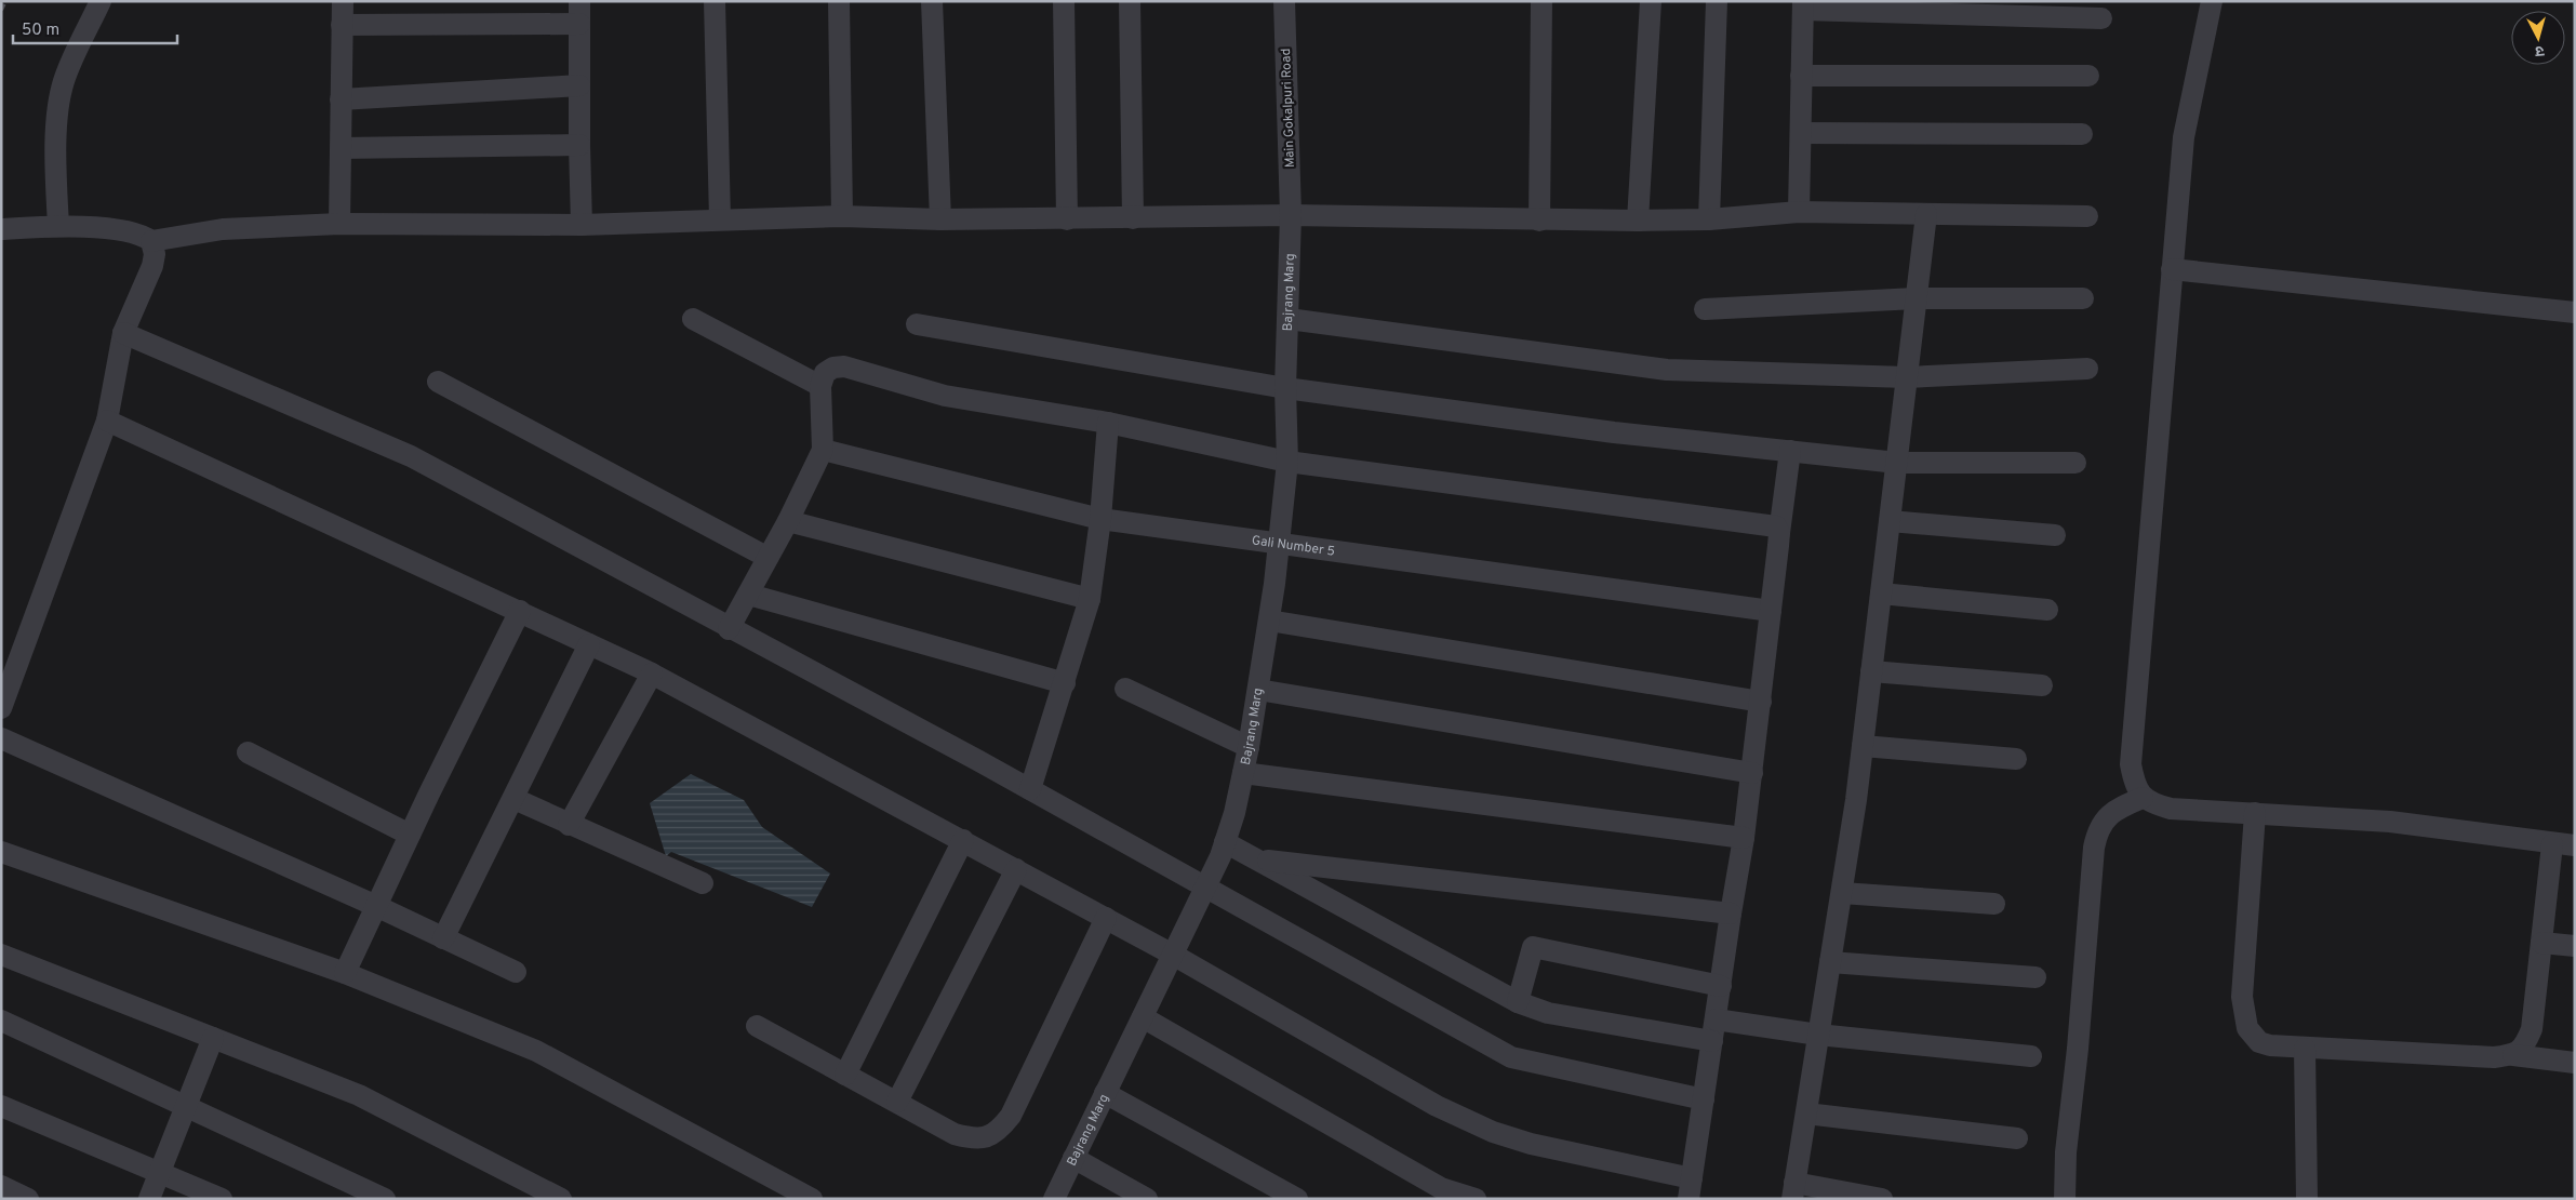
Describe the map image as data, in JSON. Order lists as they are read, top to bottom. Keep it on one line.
{"streets":{"street":["Main Gokalpuri Road","Bajrang Marg","Gali Number 5"]},"crossings":[["Main Gokalpuri Road","Bajrang Marg"],["Bajrang Marg","Gali Number 5"]],"scale_bar":"50 m","north":"bottom"}
